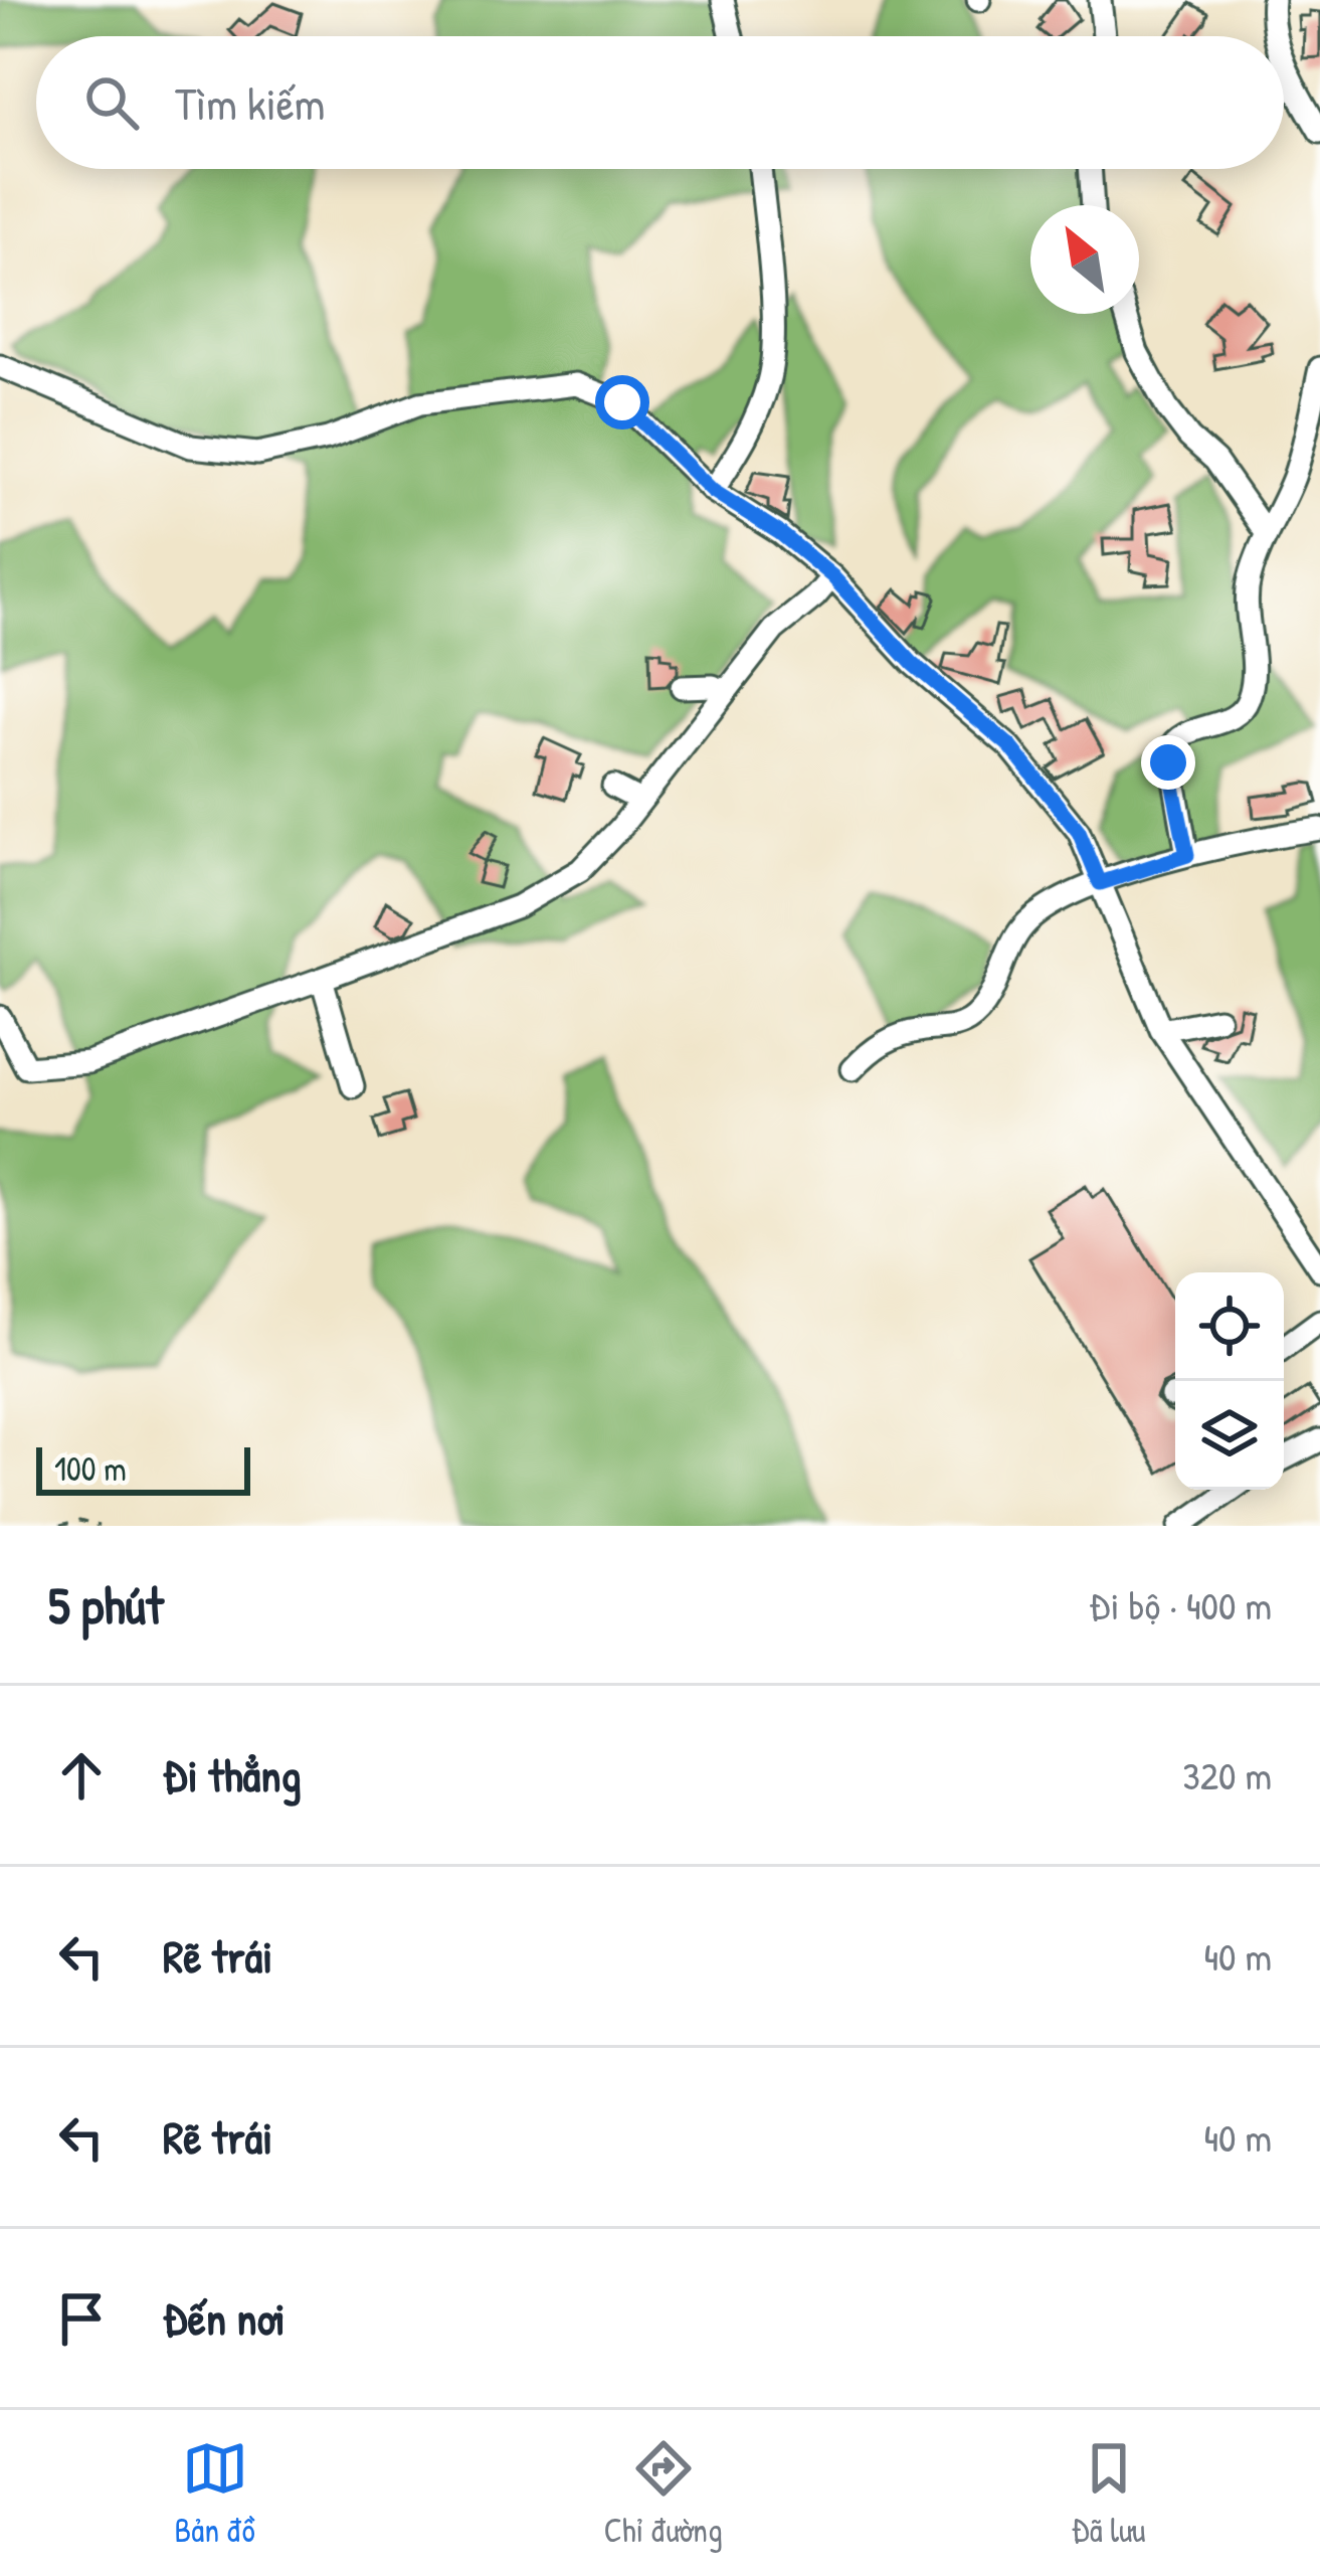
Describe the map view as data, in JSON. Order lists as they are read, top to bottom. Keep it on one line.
{"scale_bar":"100 m","north":"top left","page":{"search":"Tìm kiếm","scale":"100 m","heading":["5 phút","Đi bộ · 400 m"],"list":[["Đi thẳng","320 m"],["Rẽ trái","40 m"],["Rẽ trái","40 m"],"Đến nơi"],"nav":["Bản đồ","Chỉ đường","Đã lưu"]}}
